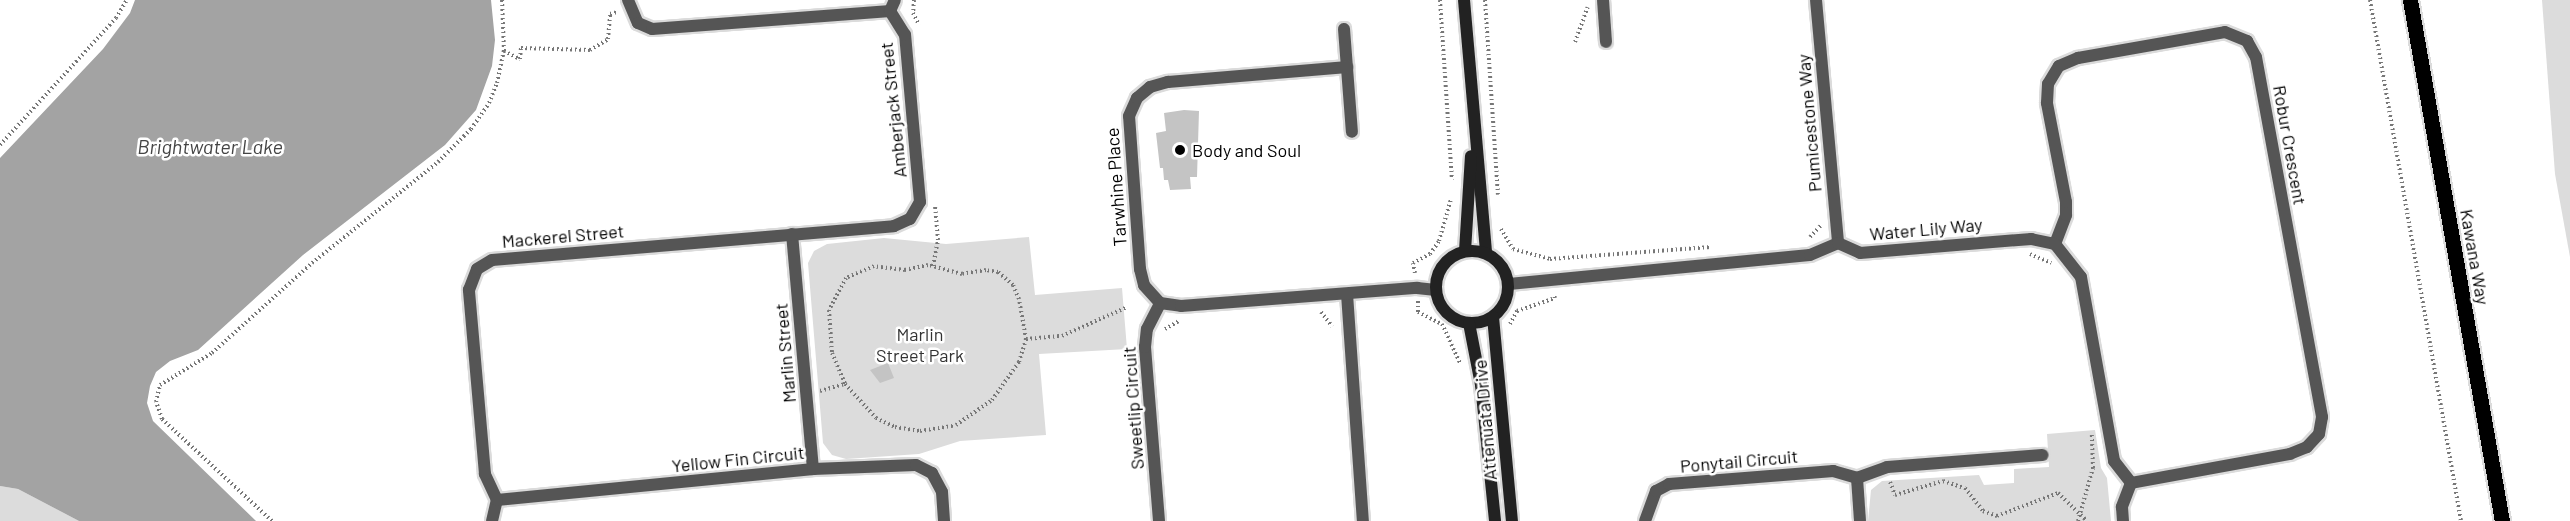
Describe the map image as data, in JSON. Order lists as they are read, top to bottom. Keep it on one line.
{"streets":{"main road":["Kawana Way"],"street":["Amberjack Street","Pumicestone Way","Robur Crescent","Tarwhine Place","Water Lily Way","Mackerel Street","Marlin Street","Sweetlip Circuit","Attenuata Drive","Yellow Fin Circuit","Ponytail Circuit"]},"crossings":[["Amberjack Street","Mackerel Street"],["Pumicestone Way","Water Lily Way"],["Robur Crescent","Water Lily Way"],["Tarwhine Place","Sweetlip Circuit"],["Mackerel Street","Marlin Street"],["Mackerel Street","Yellow Fin Circuit"],["Marlin Street","Yellow Fin Circuit"]],"water":["Brightwater Lake"],"parks":["Marlin Street Park"],"places":["Body and Soul"]}
